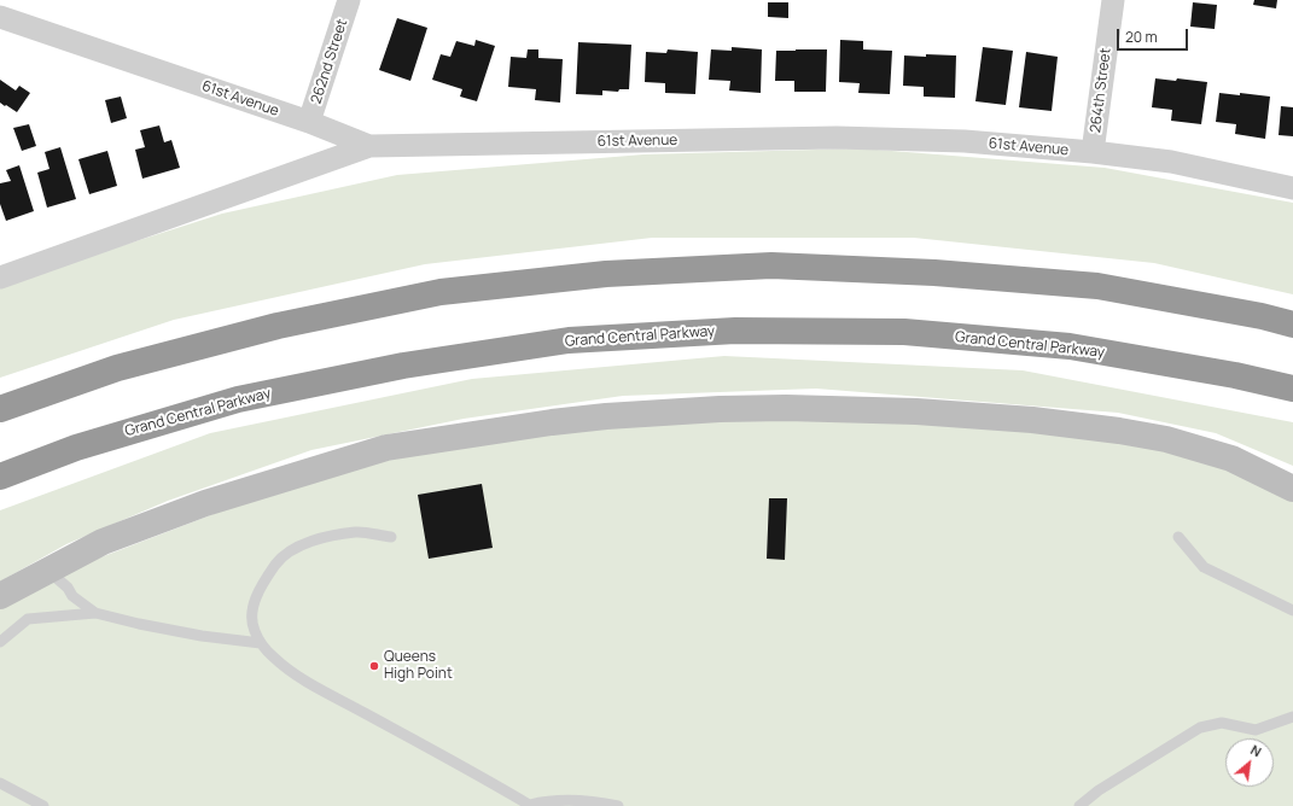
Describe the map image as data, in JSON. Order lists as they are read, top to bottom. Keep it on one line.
{"streets":{"highway":["Grand Central Parkway"],"street":["262nd Street","264th Street","61st Avenue"]},"crossings":[["262nd Street","61st Avenue"],["264th Street","61st Avenue"]],"places":["Queens High Point"],"scale_bar":"20 m","north":"top right"}
